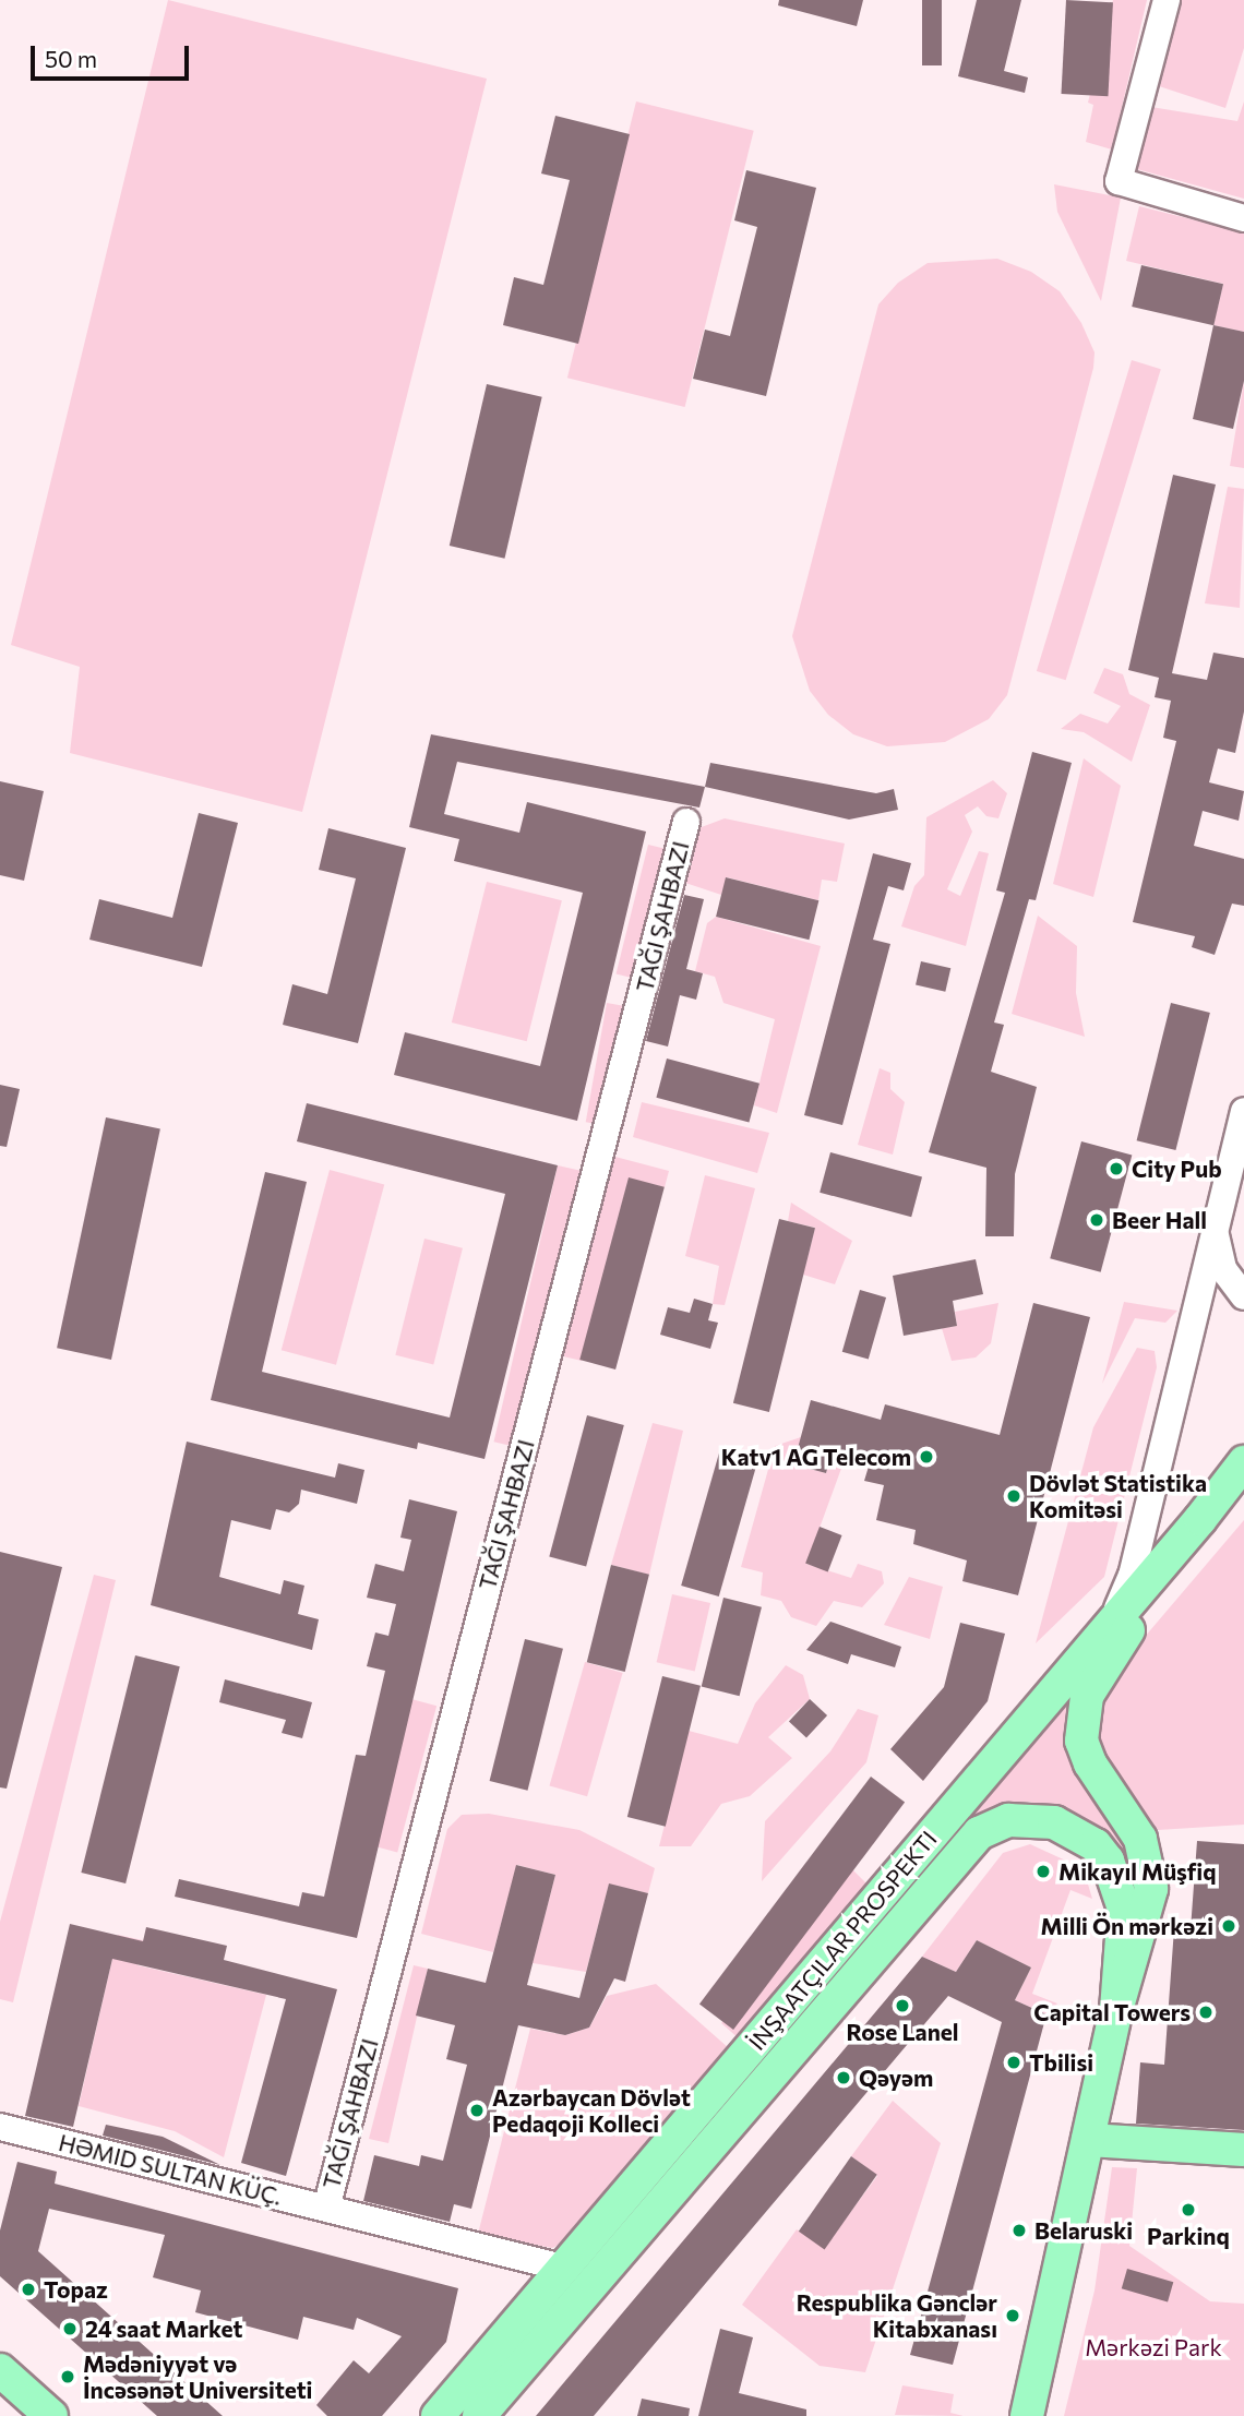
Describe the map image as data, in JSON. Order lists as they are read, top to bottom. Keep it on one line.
{"streets":{"street":["HƏMID SULTAN KÜÇ."]},"parks":["Mərkəzi Park"],"places":["City Pub","Beer Hall","Katv1 AG Telecom","Dövlət Statistika Komitəsi","Mikayıl Müşfiq","Milli Ön mərkəzi","Rose Lanel","Capital Towers","Tbilisi","Qəyəm","Azərbaycan Dövlət Pedaqoji Kolleci","Parkinq","Belaruski","Topaz","Respublika Gənclər Kitabxanası","24 saat Market","Mədəniyyət və İncəsənət Universiteti"],"scale_bar":"50 m"}
